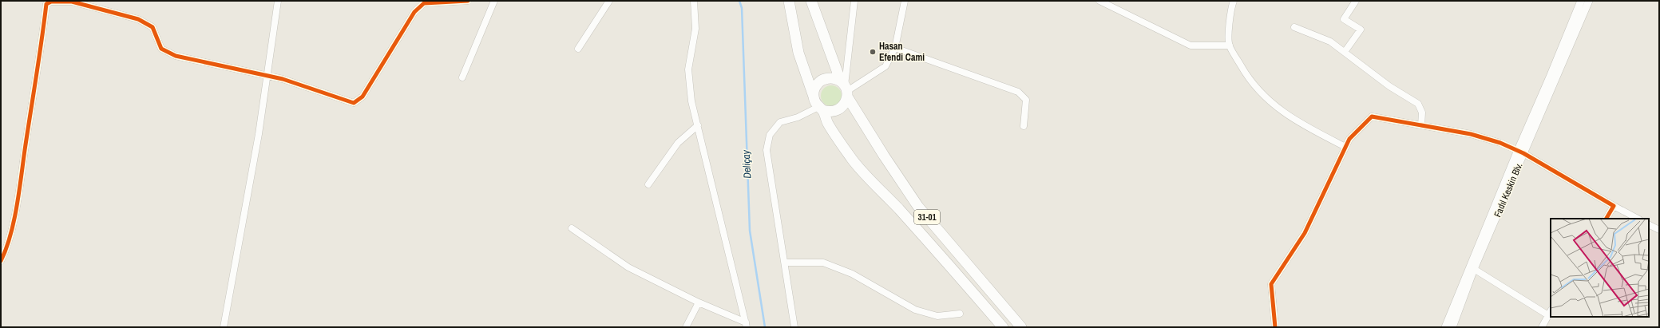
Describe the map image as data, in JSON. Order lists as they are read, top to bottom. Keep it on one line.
{"streets":{"highway":["31-01"],"street":["Fadıl Keskin Blv."]},"water":["Deliçay"],"places":["Hasan Efendi Cami"]}
